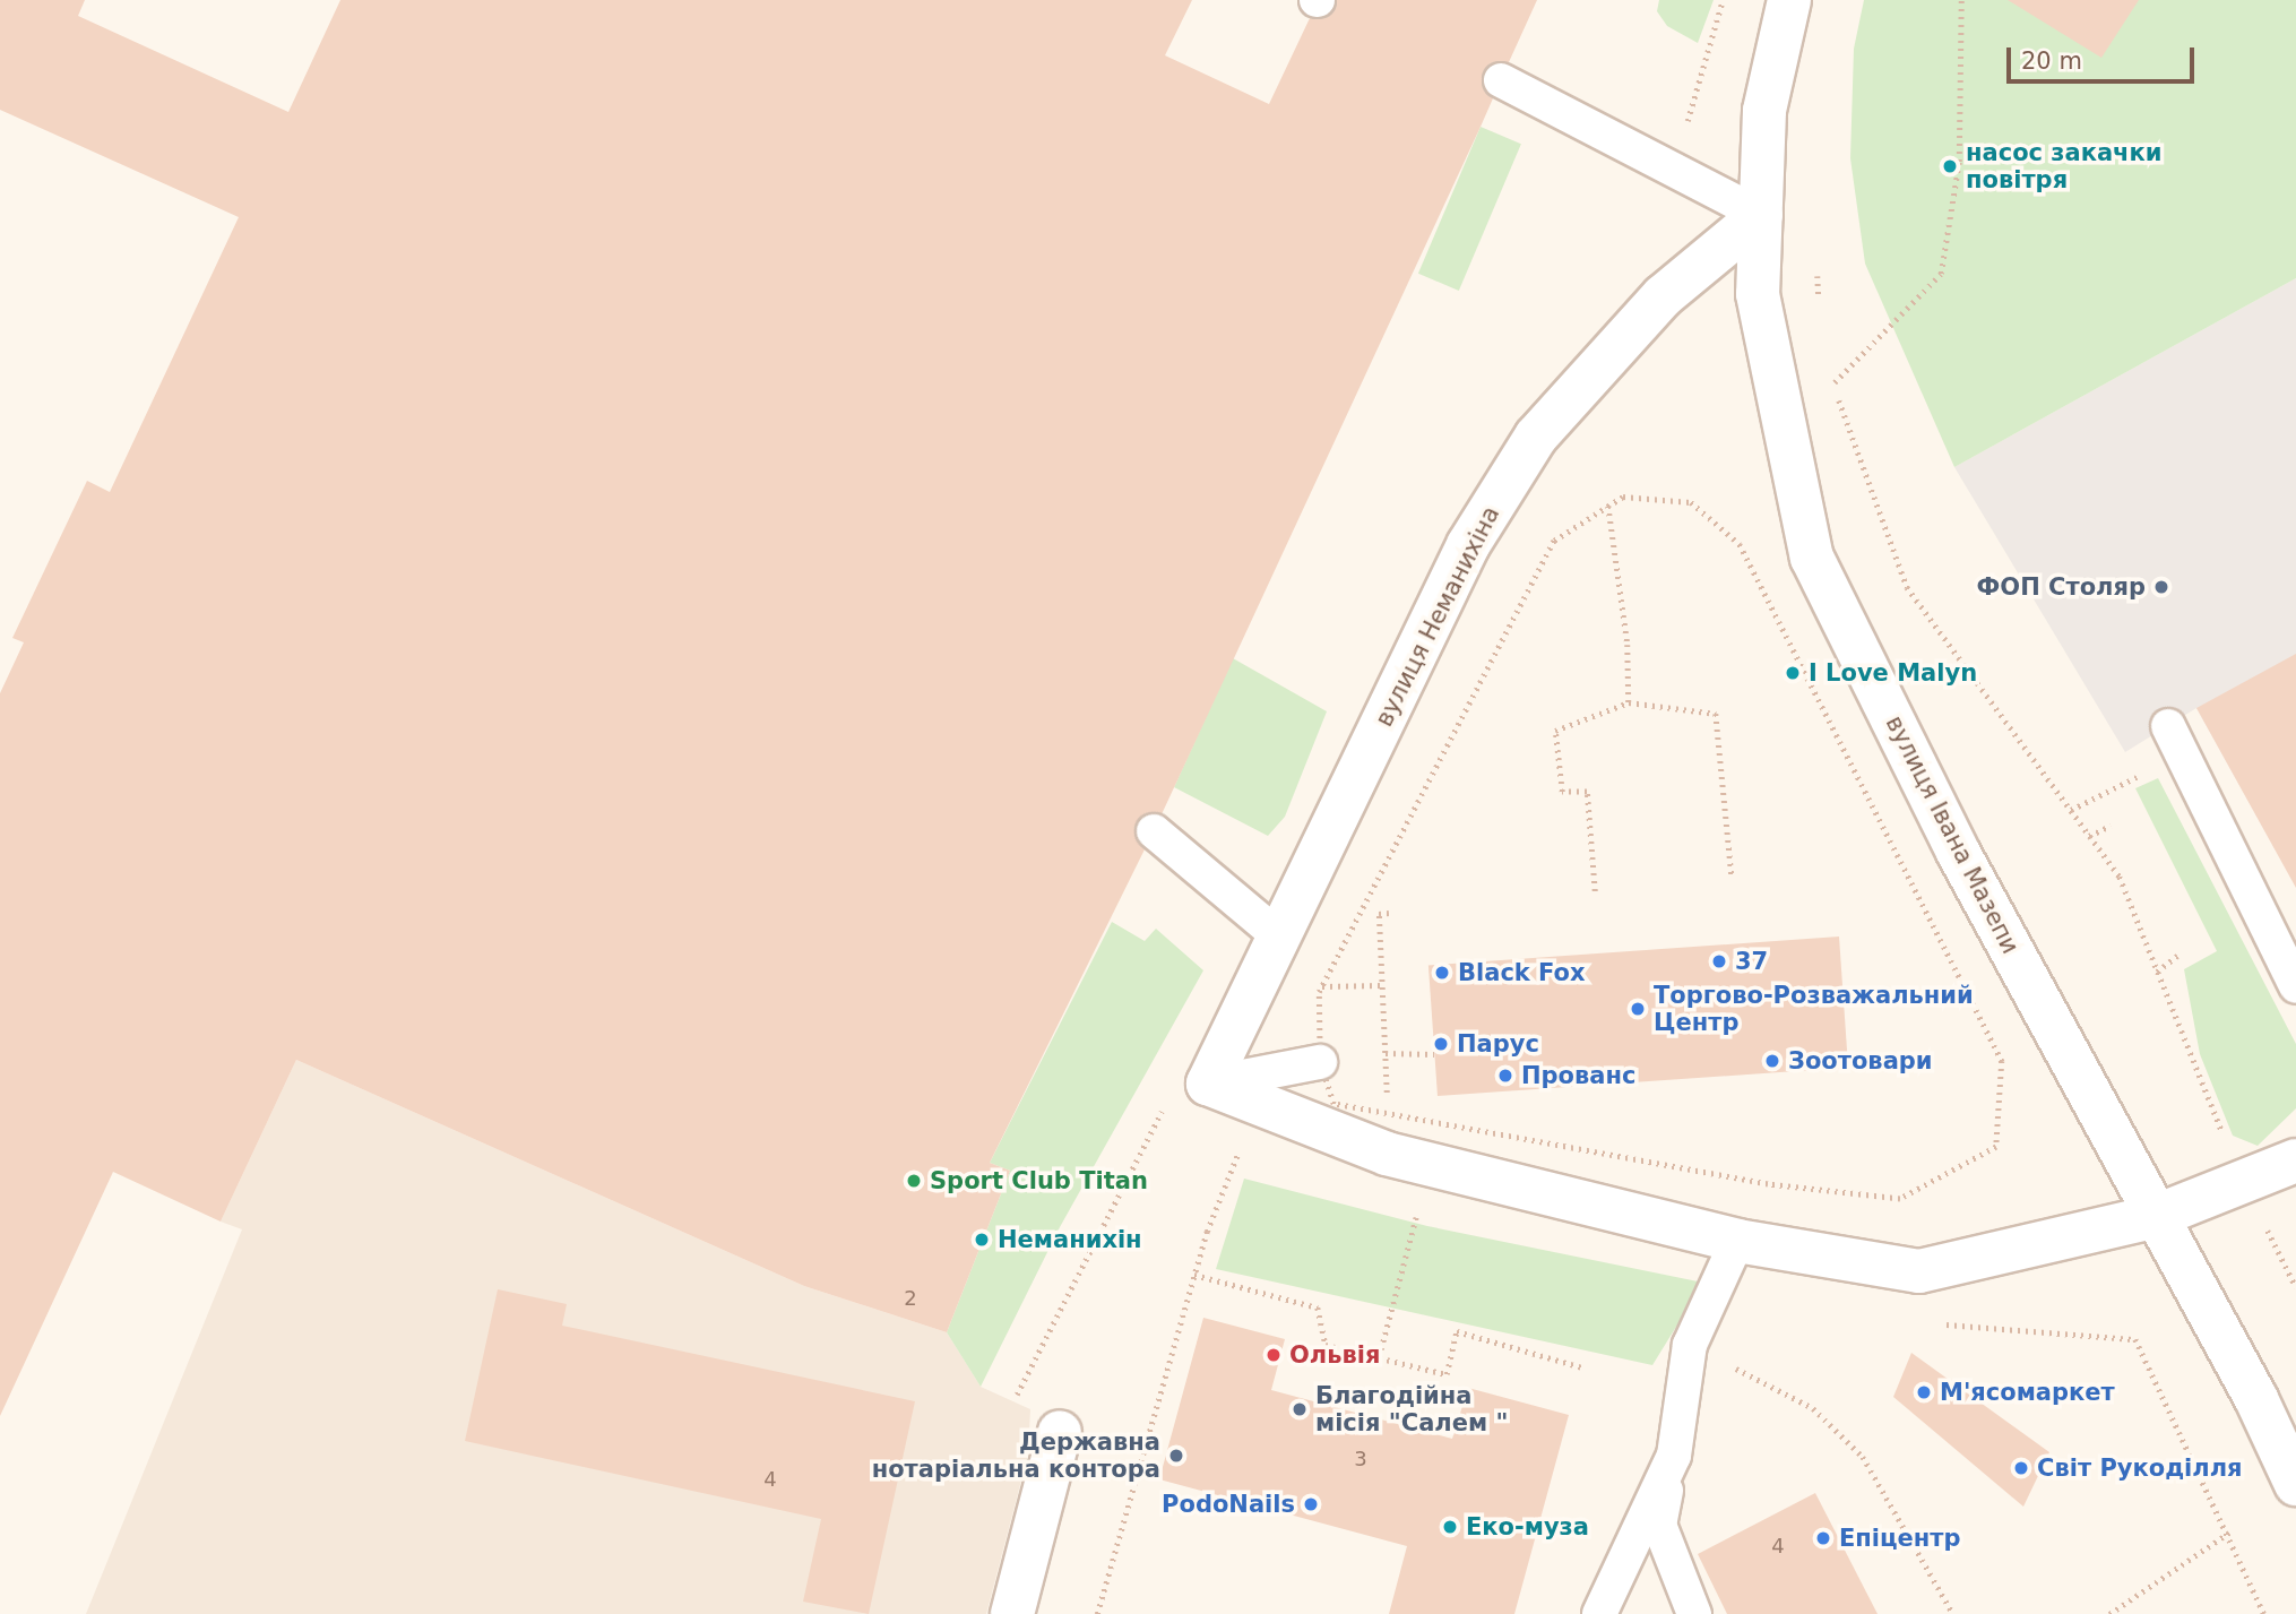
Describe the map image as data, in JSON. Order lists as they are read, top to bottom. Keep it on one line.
{"streets":{"street":["вулиця Неманихіна","вулиця Івана Мазепи"]},"crossings":[["вулиця Неманихіна","вулиця Івана Мазепи"]],"places":["насос закачки повітря","ФОП Столяр","I Love Malyn","37","Black Fox","Торгово-Розважальний Центр","Парус","Зоотовари","Прованс","Sport Club Titan","Неманихін","Ольвія","М'ясомаркет","Благодійна місія \"Салем \"","Державна нотаріальна контора","Світ Рукоділля","PodoNails","Еко-муза","Епіцентр"],"house_numbers":["2","3","4","4"],"scale_bar":"20 m"}
